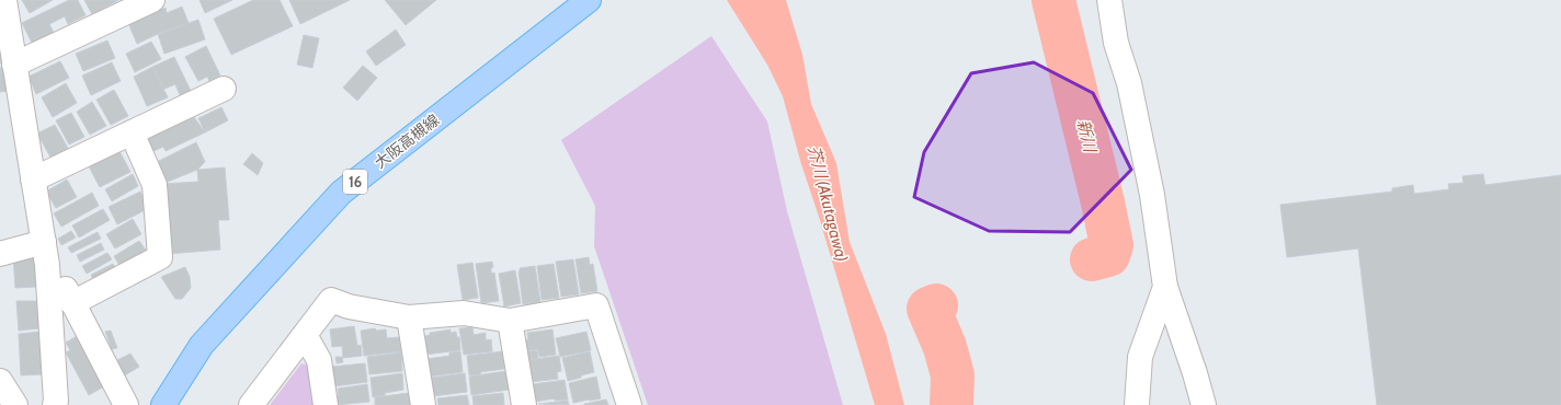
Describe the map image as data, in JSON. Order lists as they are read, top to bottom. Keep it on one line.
{"streets":{"main road":["大阪高槻線","16"]},"water":["新川","芥川 (Akutagawa)"]}
